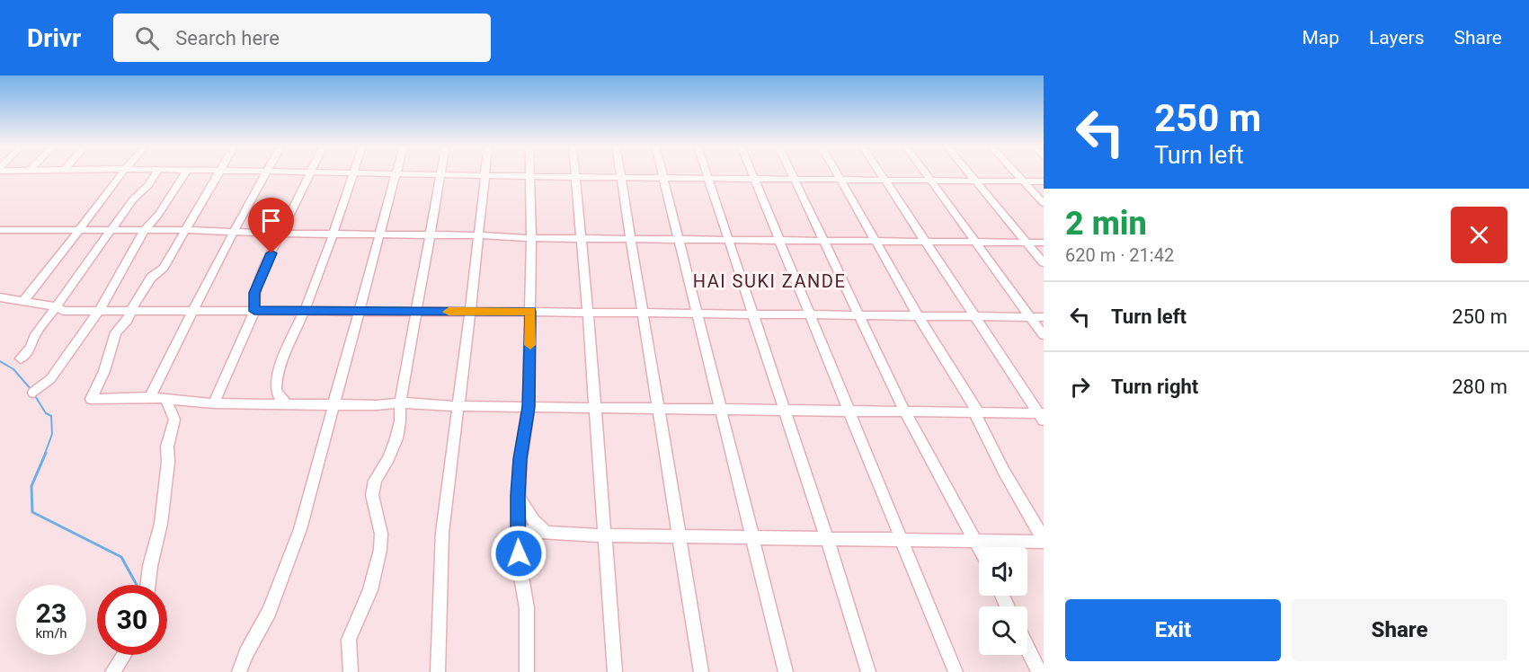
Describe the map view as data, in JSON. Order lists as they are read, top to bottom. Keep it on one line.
{"districts":["HAI SUKI ZANDE"],"page":{"header":"Drivr","search":"Search here","nav":["Map","Layers","Share"],"turn":["250 m","Turn left"],"heading":["2 min","620 m · 21:42"],"list":[{"name":"Turn left","value":"250 m"},{"name":"Turn right","value":"280 m"}],"speed":"23 km/h","limit":"30","buttons":["Exit","Share"]}}
